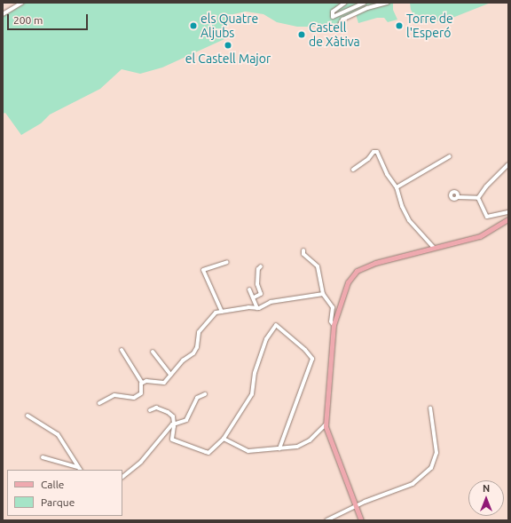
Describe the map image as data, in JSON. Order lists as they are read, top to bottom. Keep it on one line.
{"places":["els Quatre Aljubs","Torre de l'Esperó","Castell de Xàtiva","el Castell Major"],"legend":["Calle","Parque"],"scale_bar":"200 m","north":"top"}
